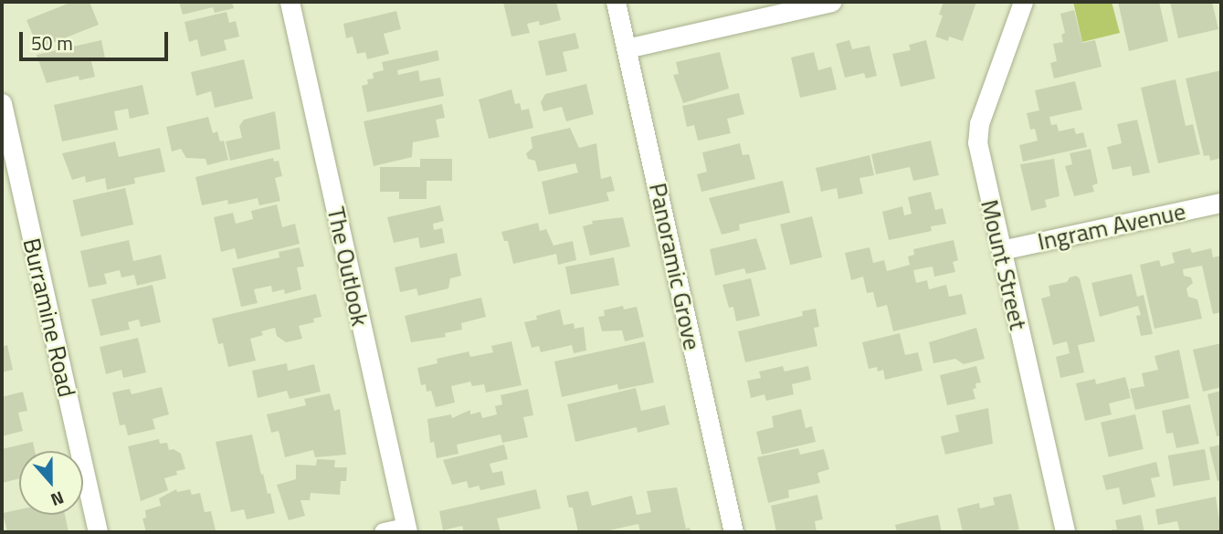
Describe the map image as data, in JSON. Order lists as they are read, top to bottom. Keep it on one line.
{"streets":{"street":["Ingram Avenue","Mount Street","The Outlook","Panoramic Grove","Burramine Road"]},"crossings":[["Ingram Avenue","Mount Street"]],"scale_bar":"50 m","north":"bottom"}
